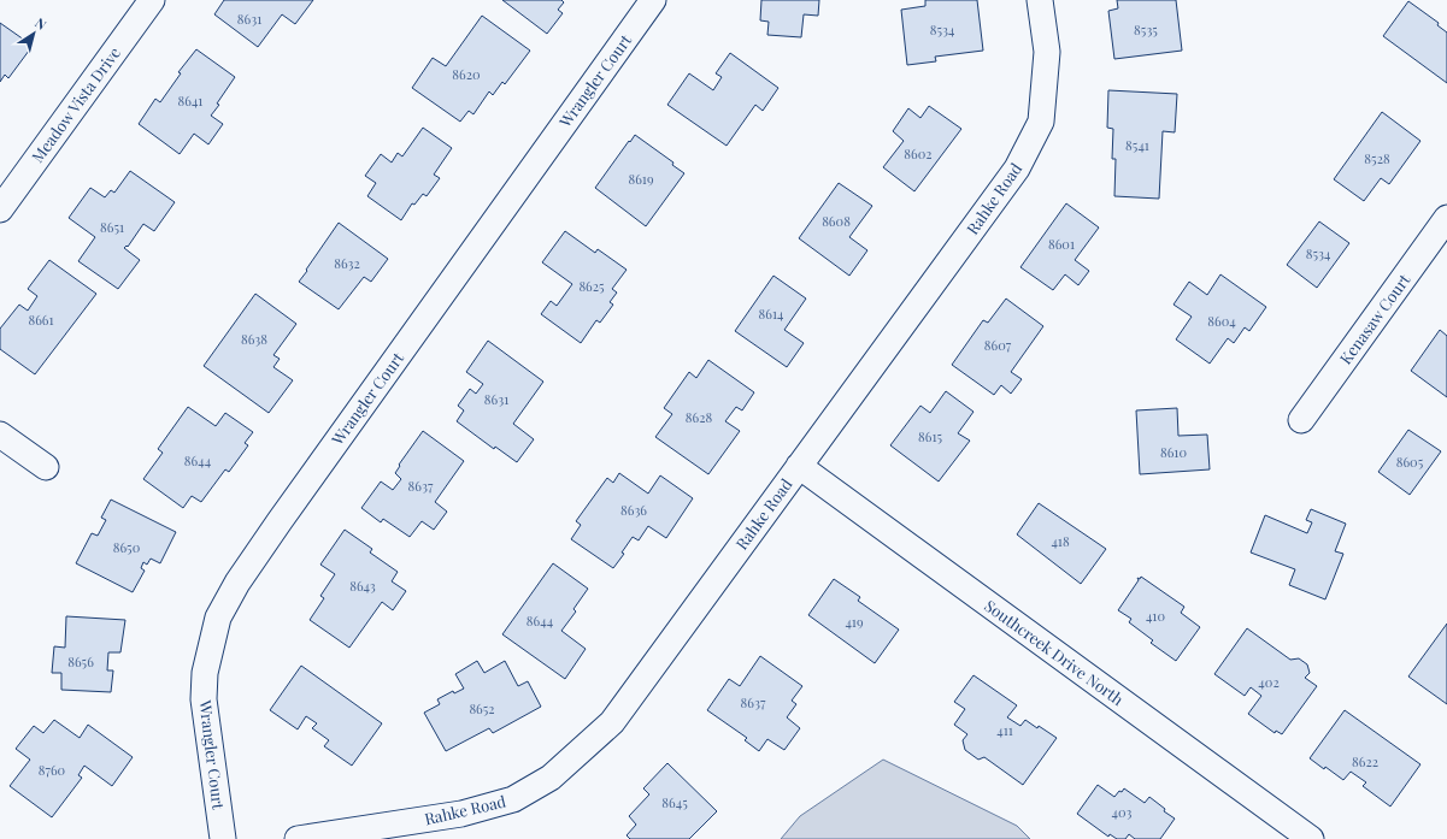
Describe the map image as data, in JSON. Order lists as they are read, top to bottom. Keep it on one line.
{"streets":{"street":["Wrangler Court","Meadow Vista Drive","Rahke Road","Kenasaw Court","Southcreek Drive North"]},"crossings":[["Rahke Road","Southcreek Drive North"]],"house_numbers":["8631","8534","8535","8620","8641","8541","8602","8528","8619","8608","8651","8601","8534","8632","8625","8614","8661","8604","8638","8607","8631","8628","8615","8610","8644","8605","8637","8636","418","8650","8643","410","8644","419","8656","402","8637","8652","411","8622","8760","8645","403"],"north":"top right"}
